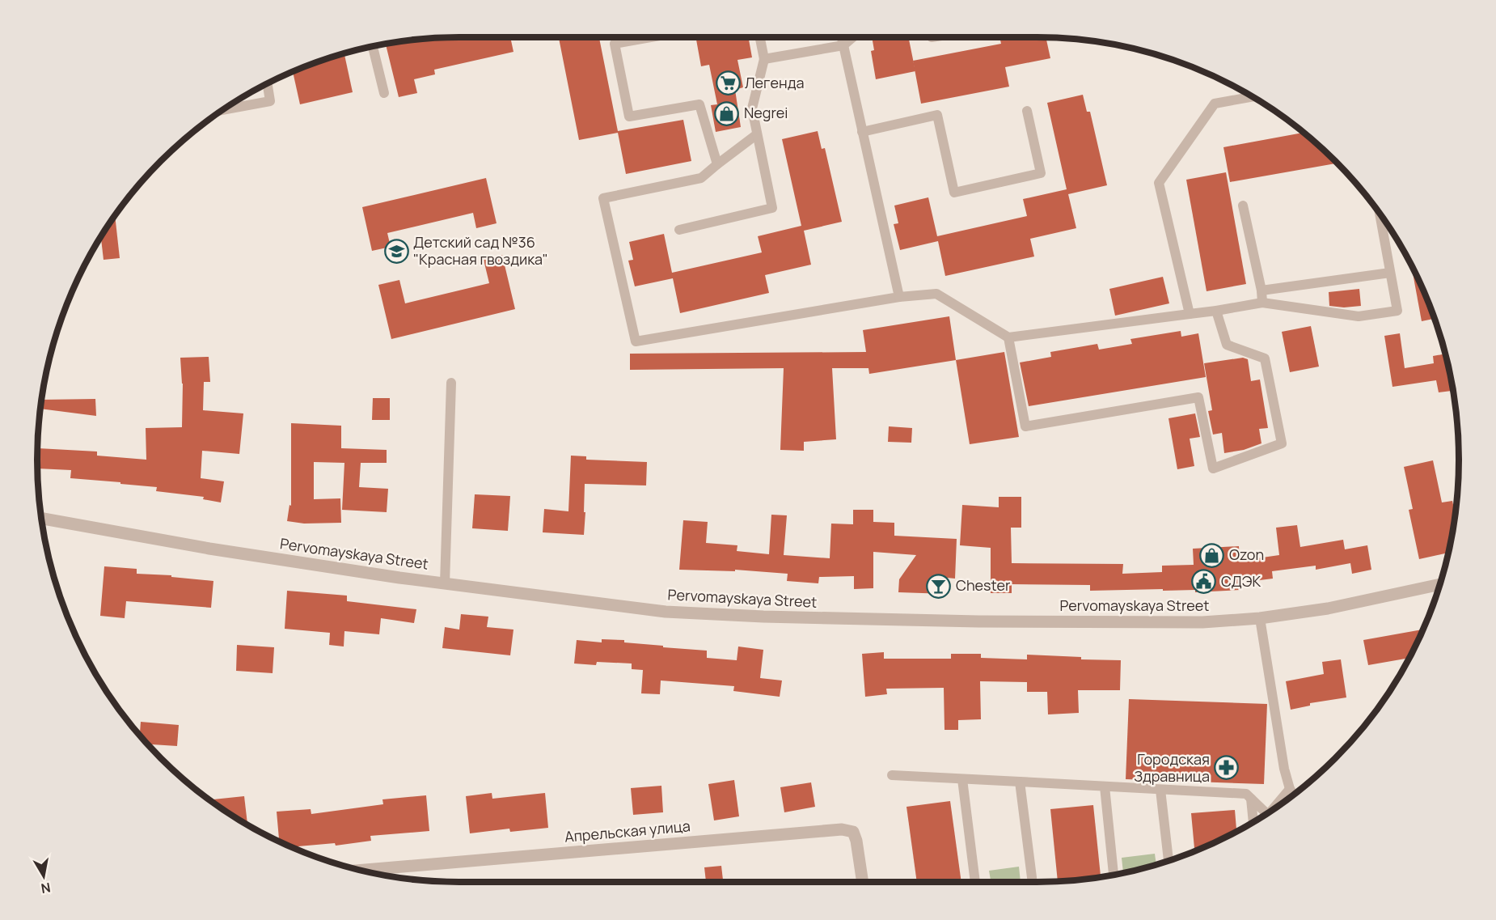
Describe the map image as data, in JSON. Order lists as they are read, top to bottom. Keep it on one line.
{"streets":{"street":["Pervomayskaya Street","Апрельская улица"]},"places":{"supermarket":["Легенда"],"shop":["Negrei","Ozon"],"school or university":["Детский сад №36 \"Красная гвоздика\""],"public building":["СДЭК"],"bar":["Chester"],"pharmacy":["Городская Здравница"]},"north":"bottom"}
